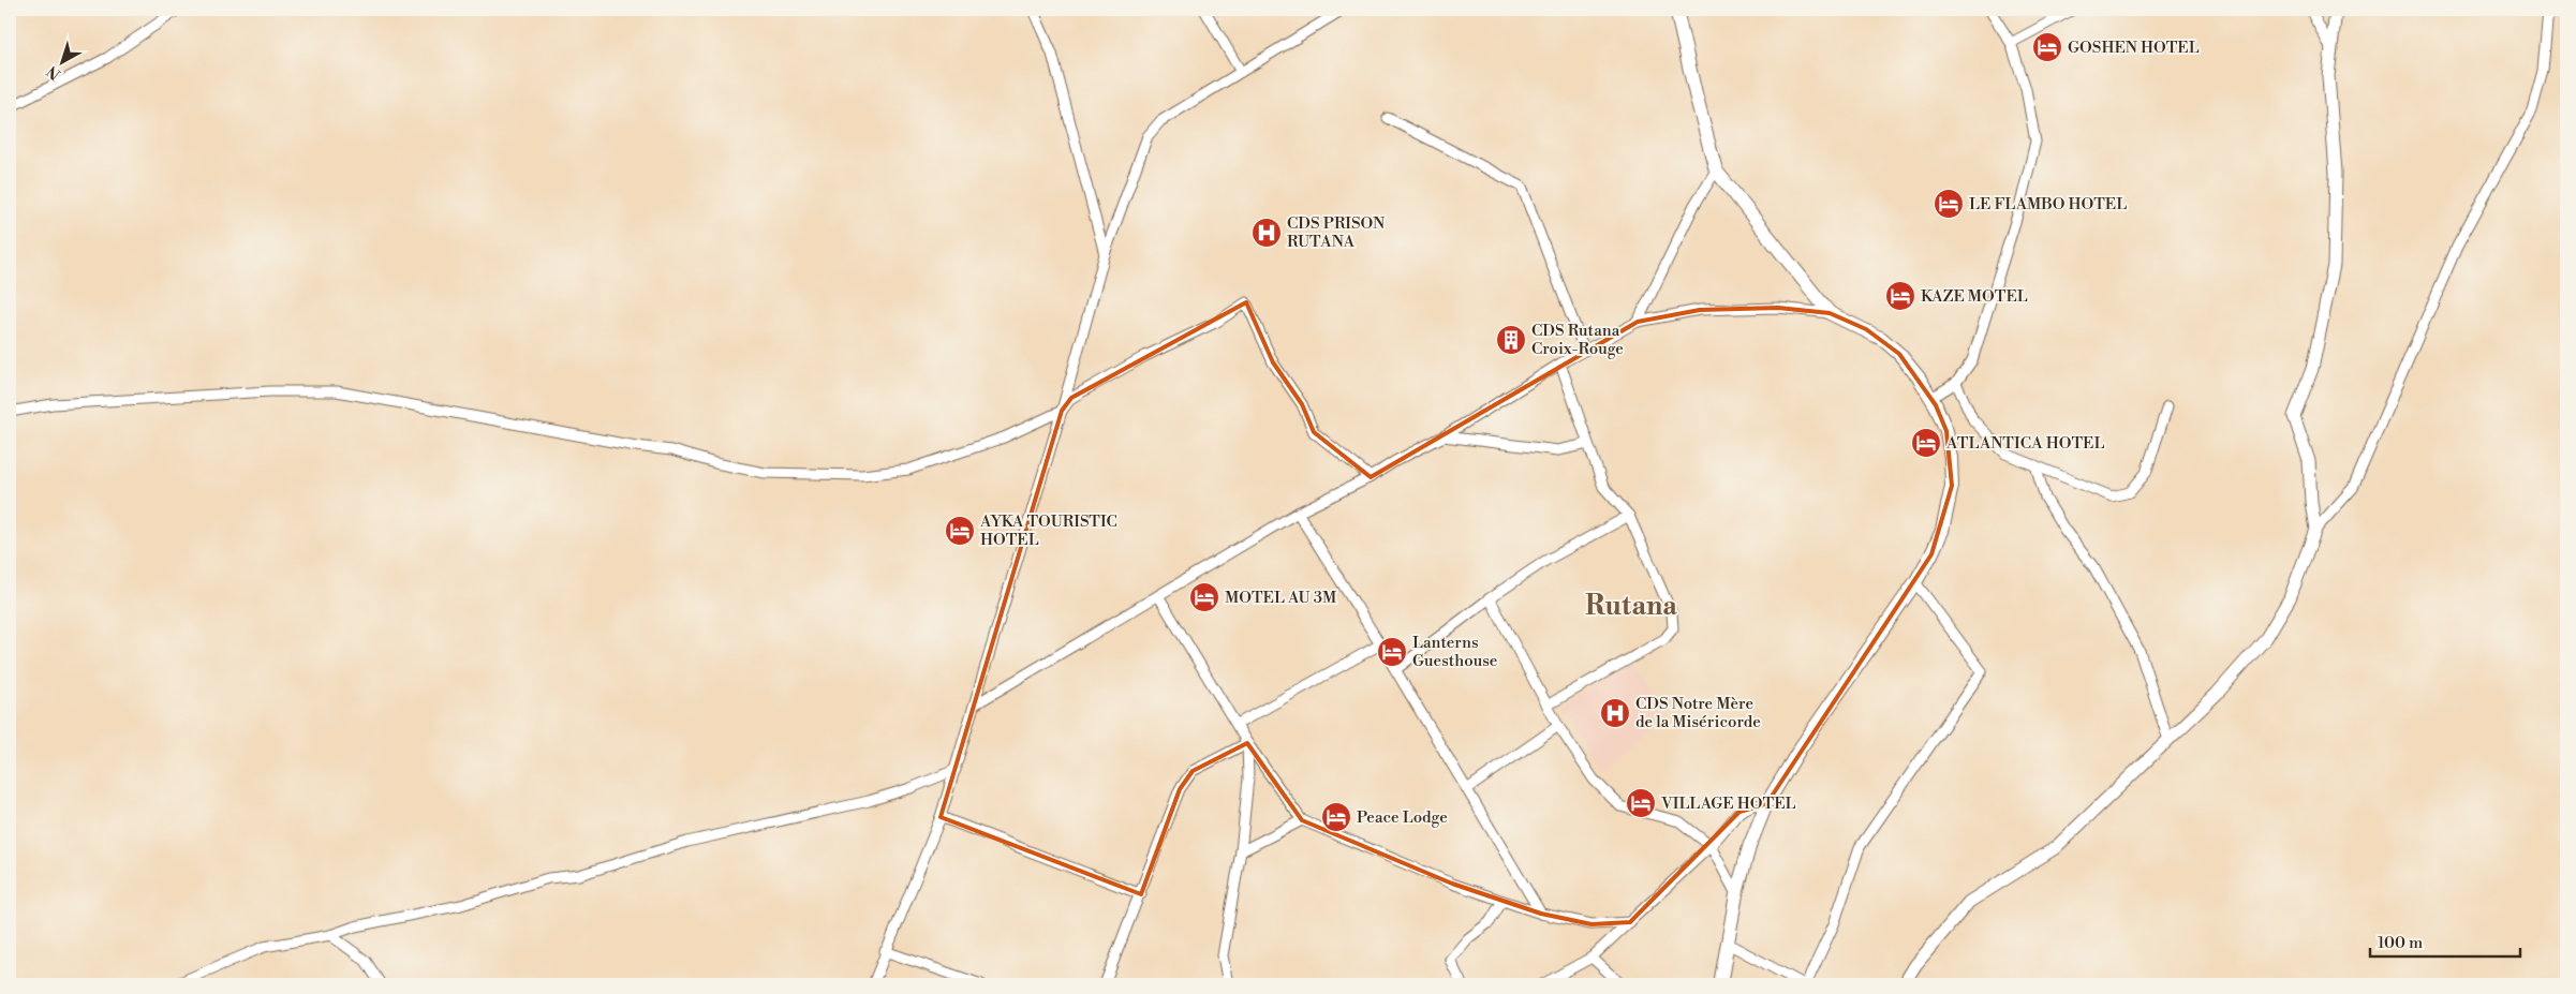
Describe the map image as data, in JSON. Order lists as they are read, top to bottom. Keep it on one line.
{"districts":["Rutana"],"places":{"hotel":["GOSHEN HOTEL","LE FLAMBO HOTEL","KAZE MOTEL","ATLANTICA HOTEL","AYKA TOURISTIC HOTEL","MOTEL AU 3M","Lanterns Guesthouse","VILLAGE HOTEL","Peace Lodge"],"hospital":["CDS PRISON RUTANA","CDS Notre Mère de la Miséricorde"],"building":["CDS Rutana Croix-Rouge"]},"scale_bar":"100 m","north":"bottom left"}
